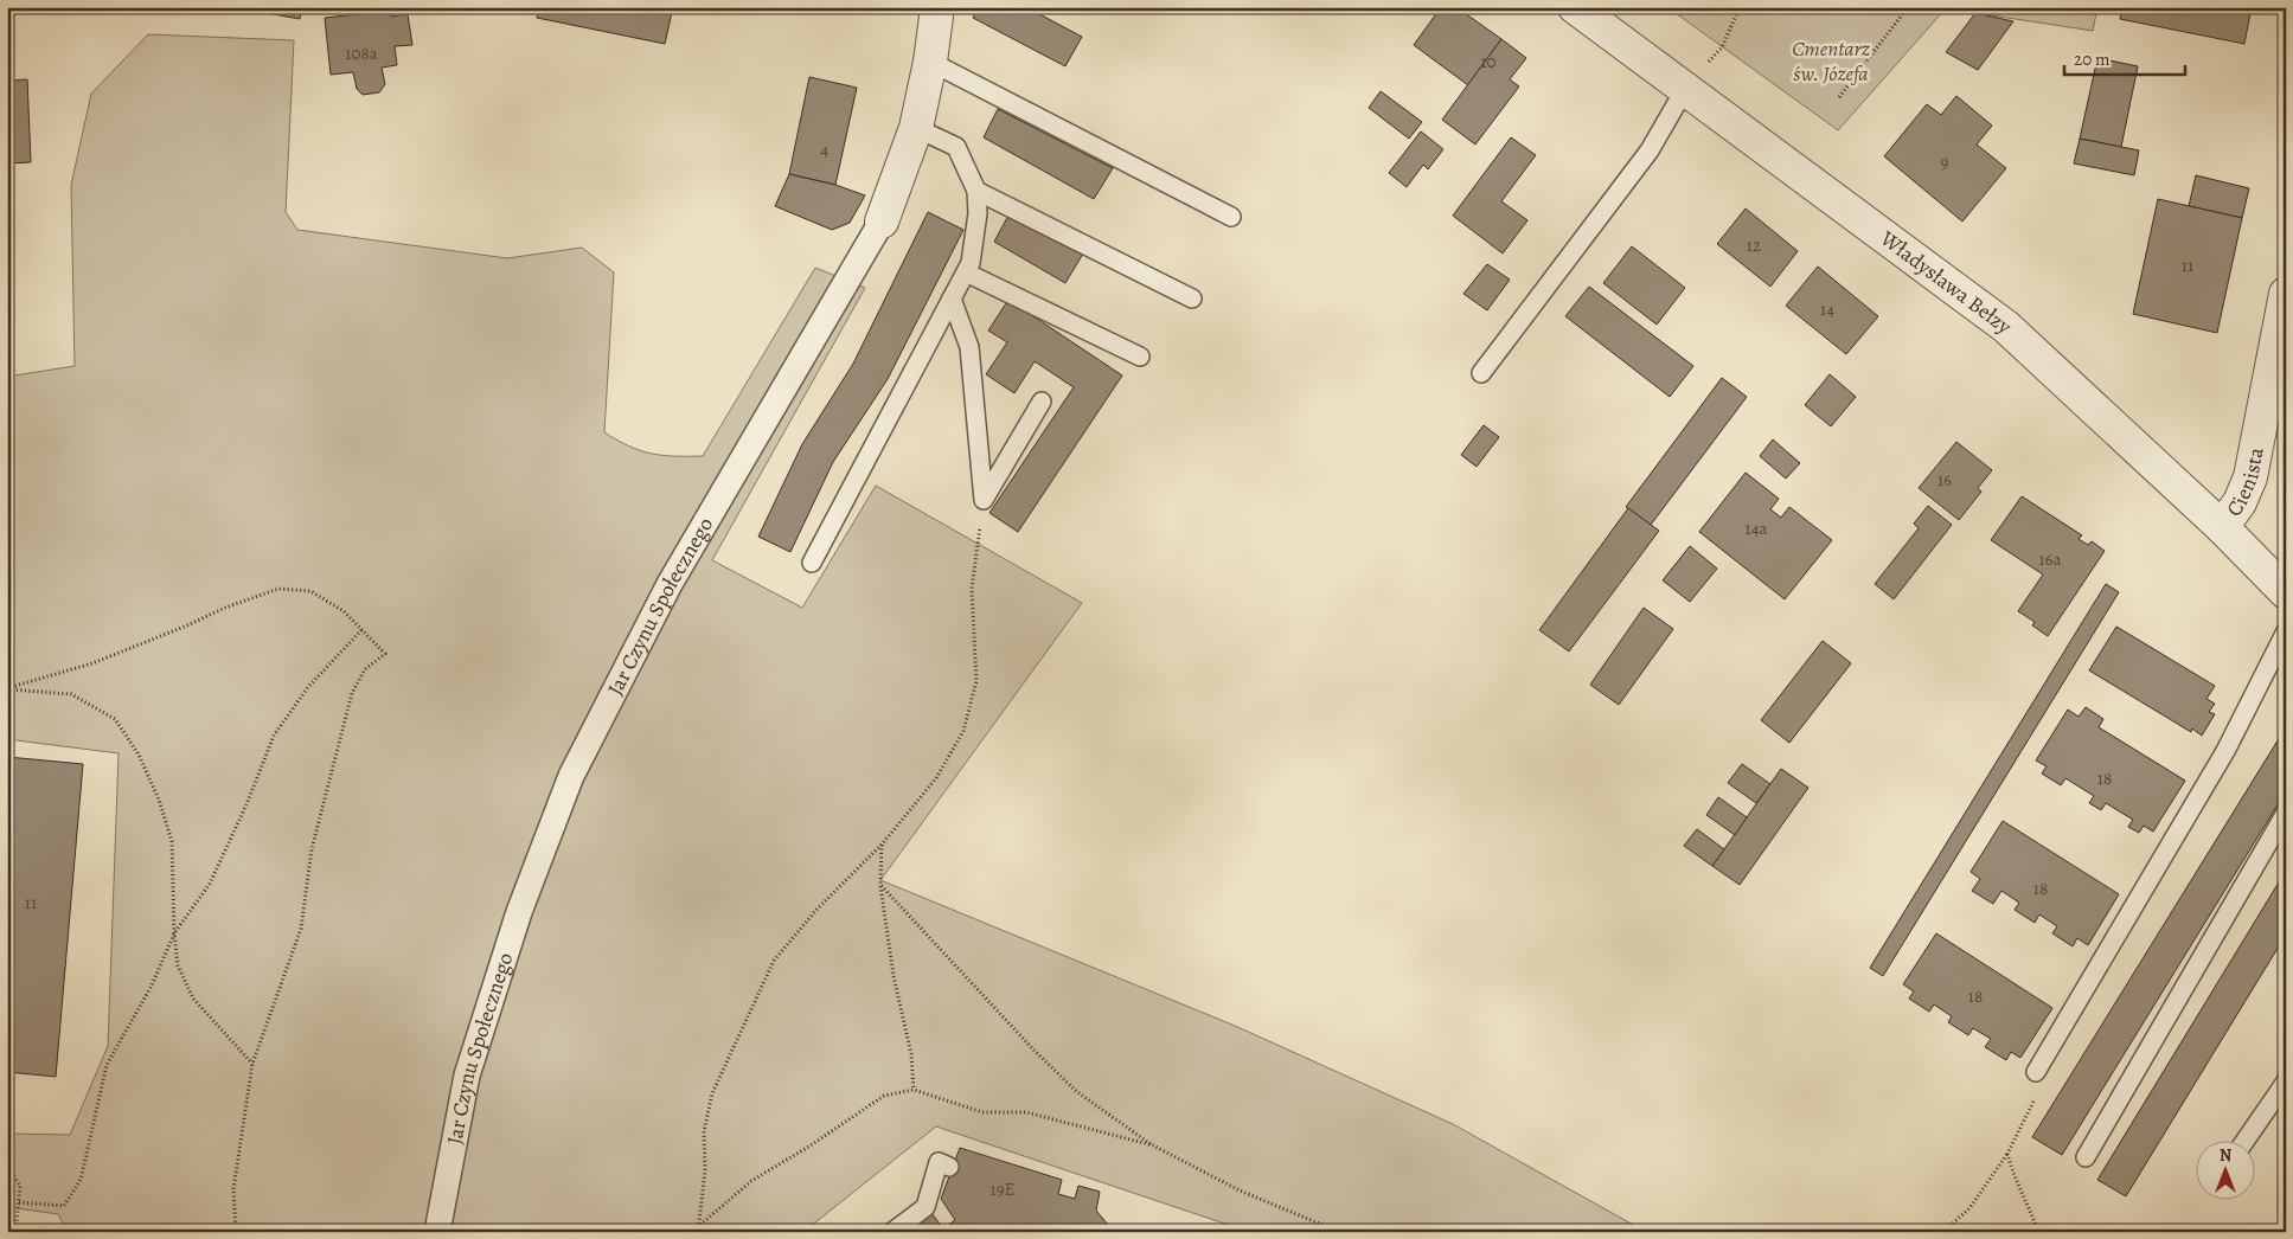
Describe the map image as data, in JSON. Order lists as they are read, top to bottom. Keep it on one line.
{"streets":{"street":["Władysława Bełzy","Cienista","Jar Czynu Społecznego"]},"crossings":[["Władysława Bełzy","Cienista"]],"parks":["Cmentarz św. Józefa"],"house_numbers":["108a","10","4","9","12","11","14","16","14a","16a","18","18","11","18","19E"],"scale_bar":"20 m","north":"top"}
